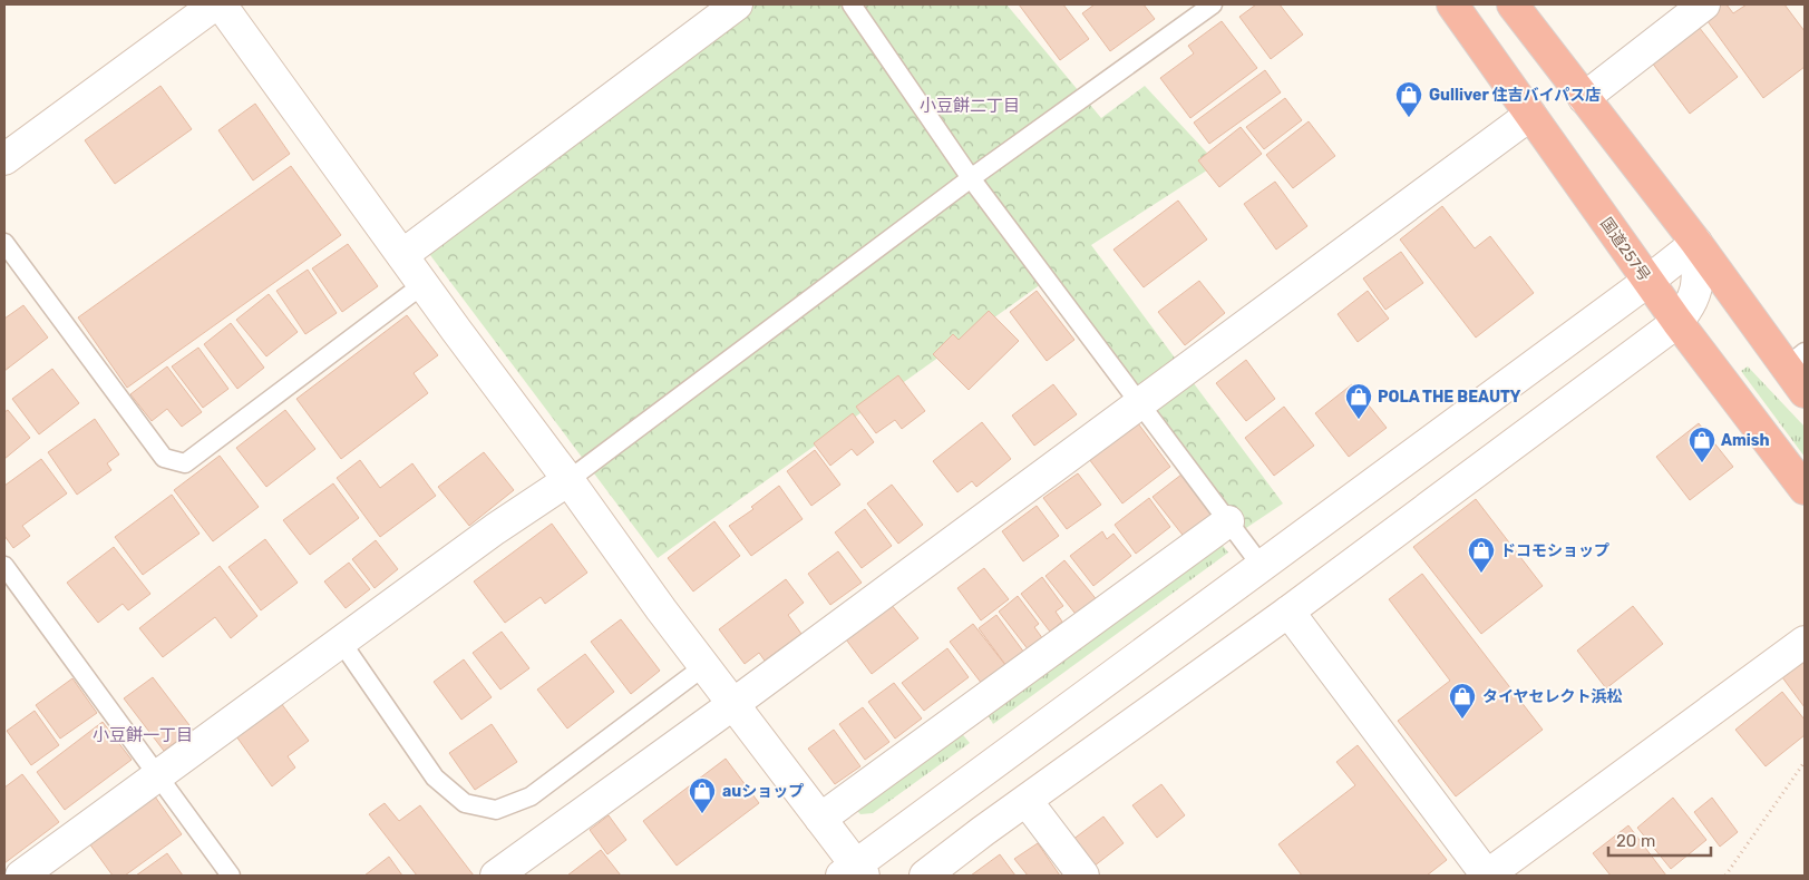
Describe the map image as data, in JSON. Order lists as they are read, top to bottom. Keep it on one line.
{"streets":{"highway":["国道257号"]},"districts":["小豆餅二丁目","小豆餅一丁目"],"places":{"shop":["Gulliver 住吉バイパス店","POLA THE BEAUTY","Amish","ドコモショップ","タイヤセレクト浜松","auショップ"]},"scale_bar":"20 m"}
